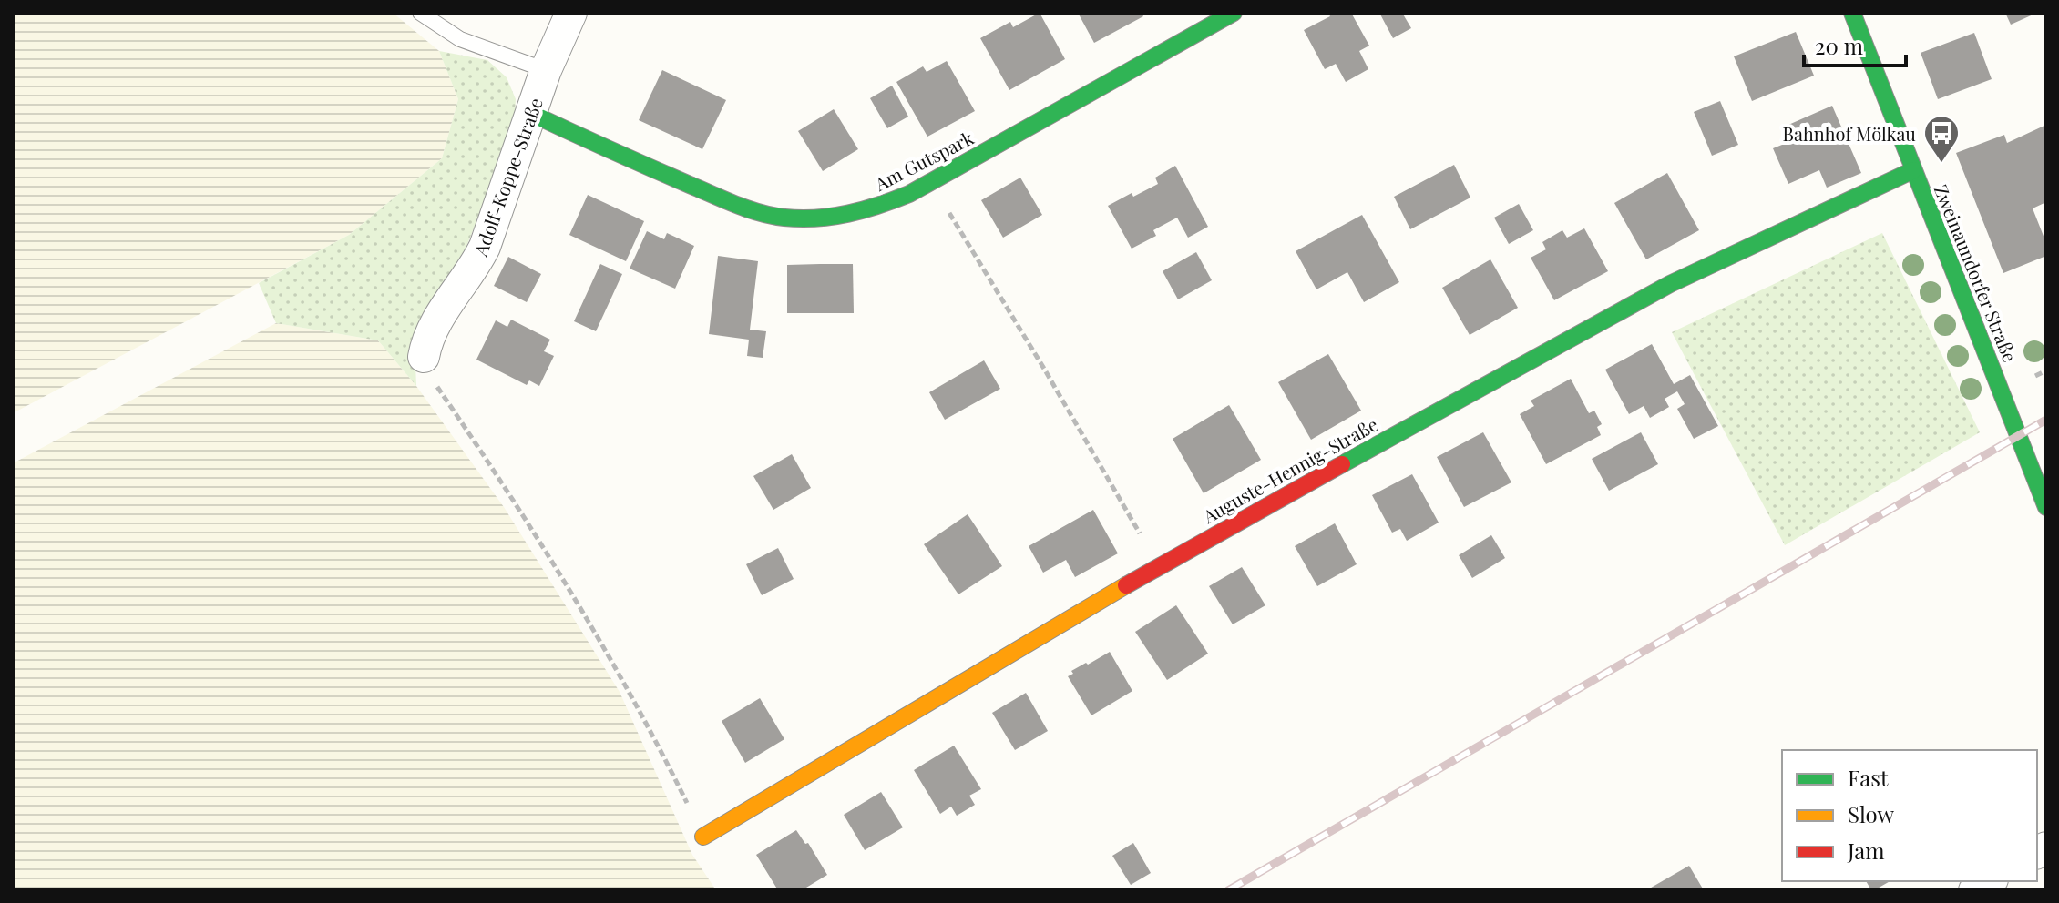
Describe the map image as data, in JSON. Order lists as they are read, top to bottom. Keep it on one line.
{"streets":{"street":["Am Gutspark","Adolf-Koppe-Straße","Zweinaundorfer Straße","Auguste-Hennig-Straße"]},"crossings":[["Am Gutspark","Adolf-Koppe-Straße"],["Zweinaundorfer Straße","Auguste-Hennig-Straße"]],"places":{"bus stop":["Bahnhof Mölkau"]},"legend":["Fast","Slow","Jam"],"scale_bar":"20 m"}
